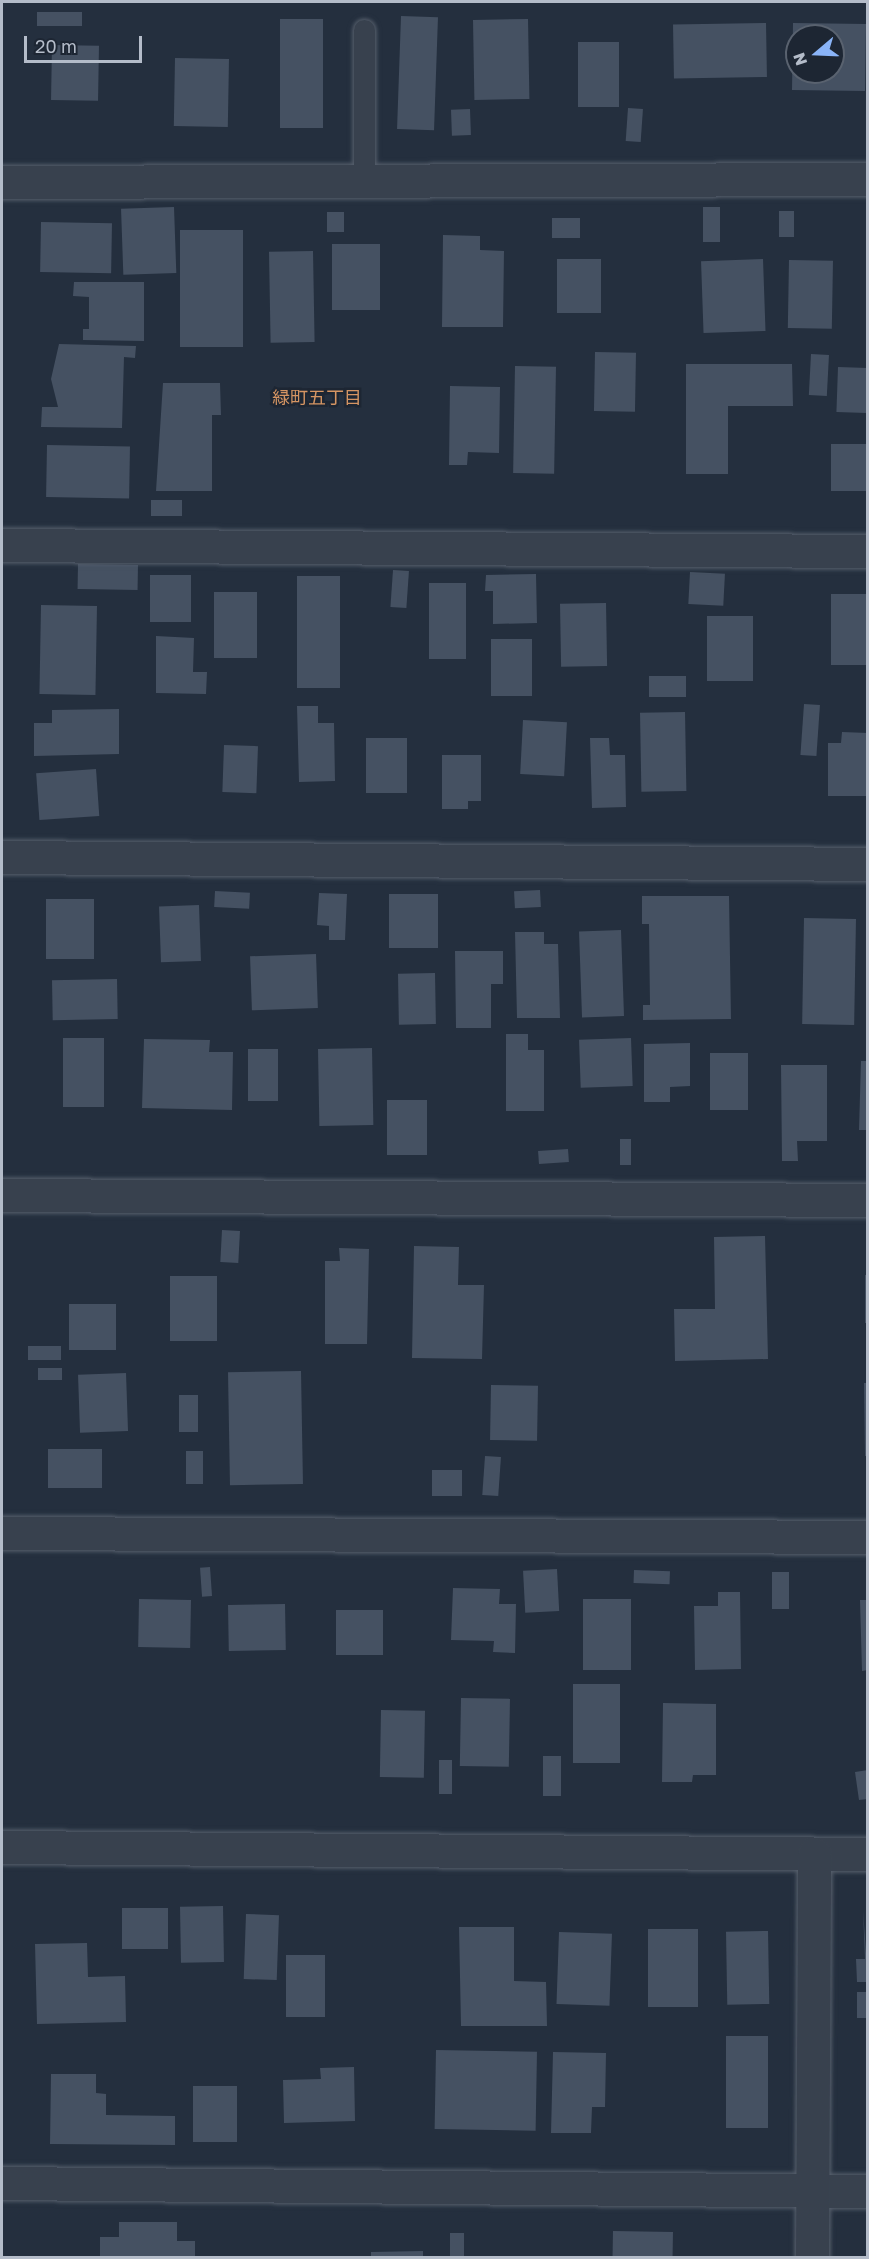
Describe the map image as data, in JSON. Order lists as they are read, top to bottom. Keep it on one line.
{"districts":["緑町五丁目"],"scale_bar":"20 m","north":"left"}
